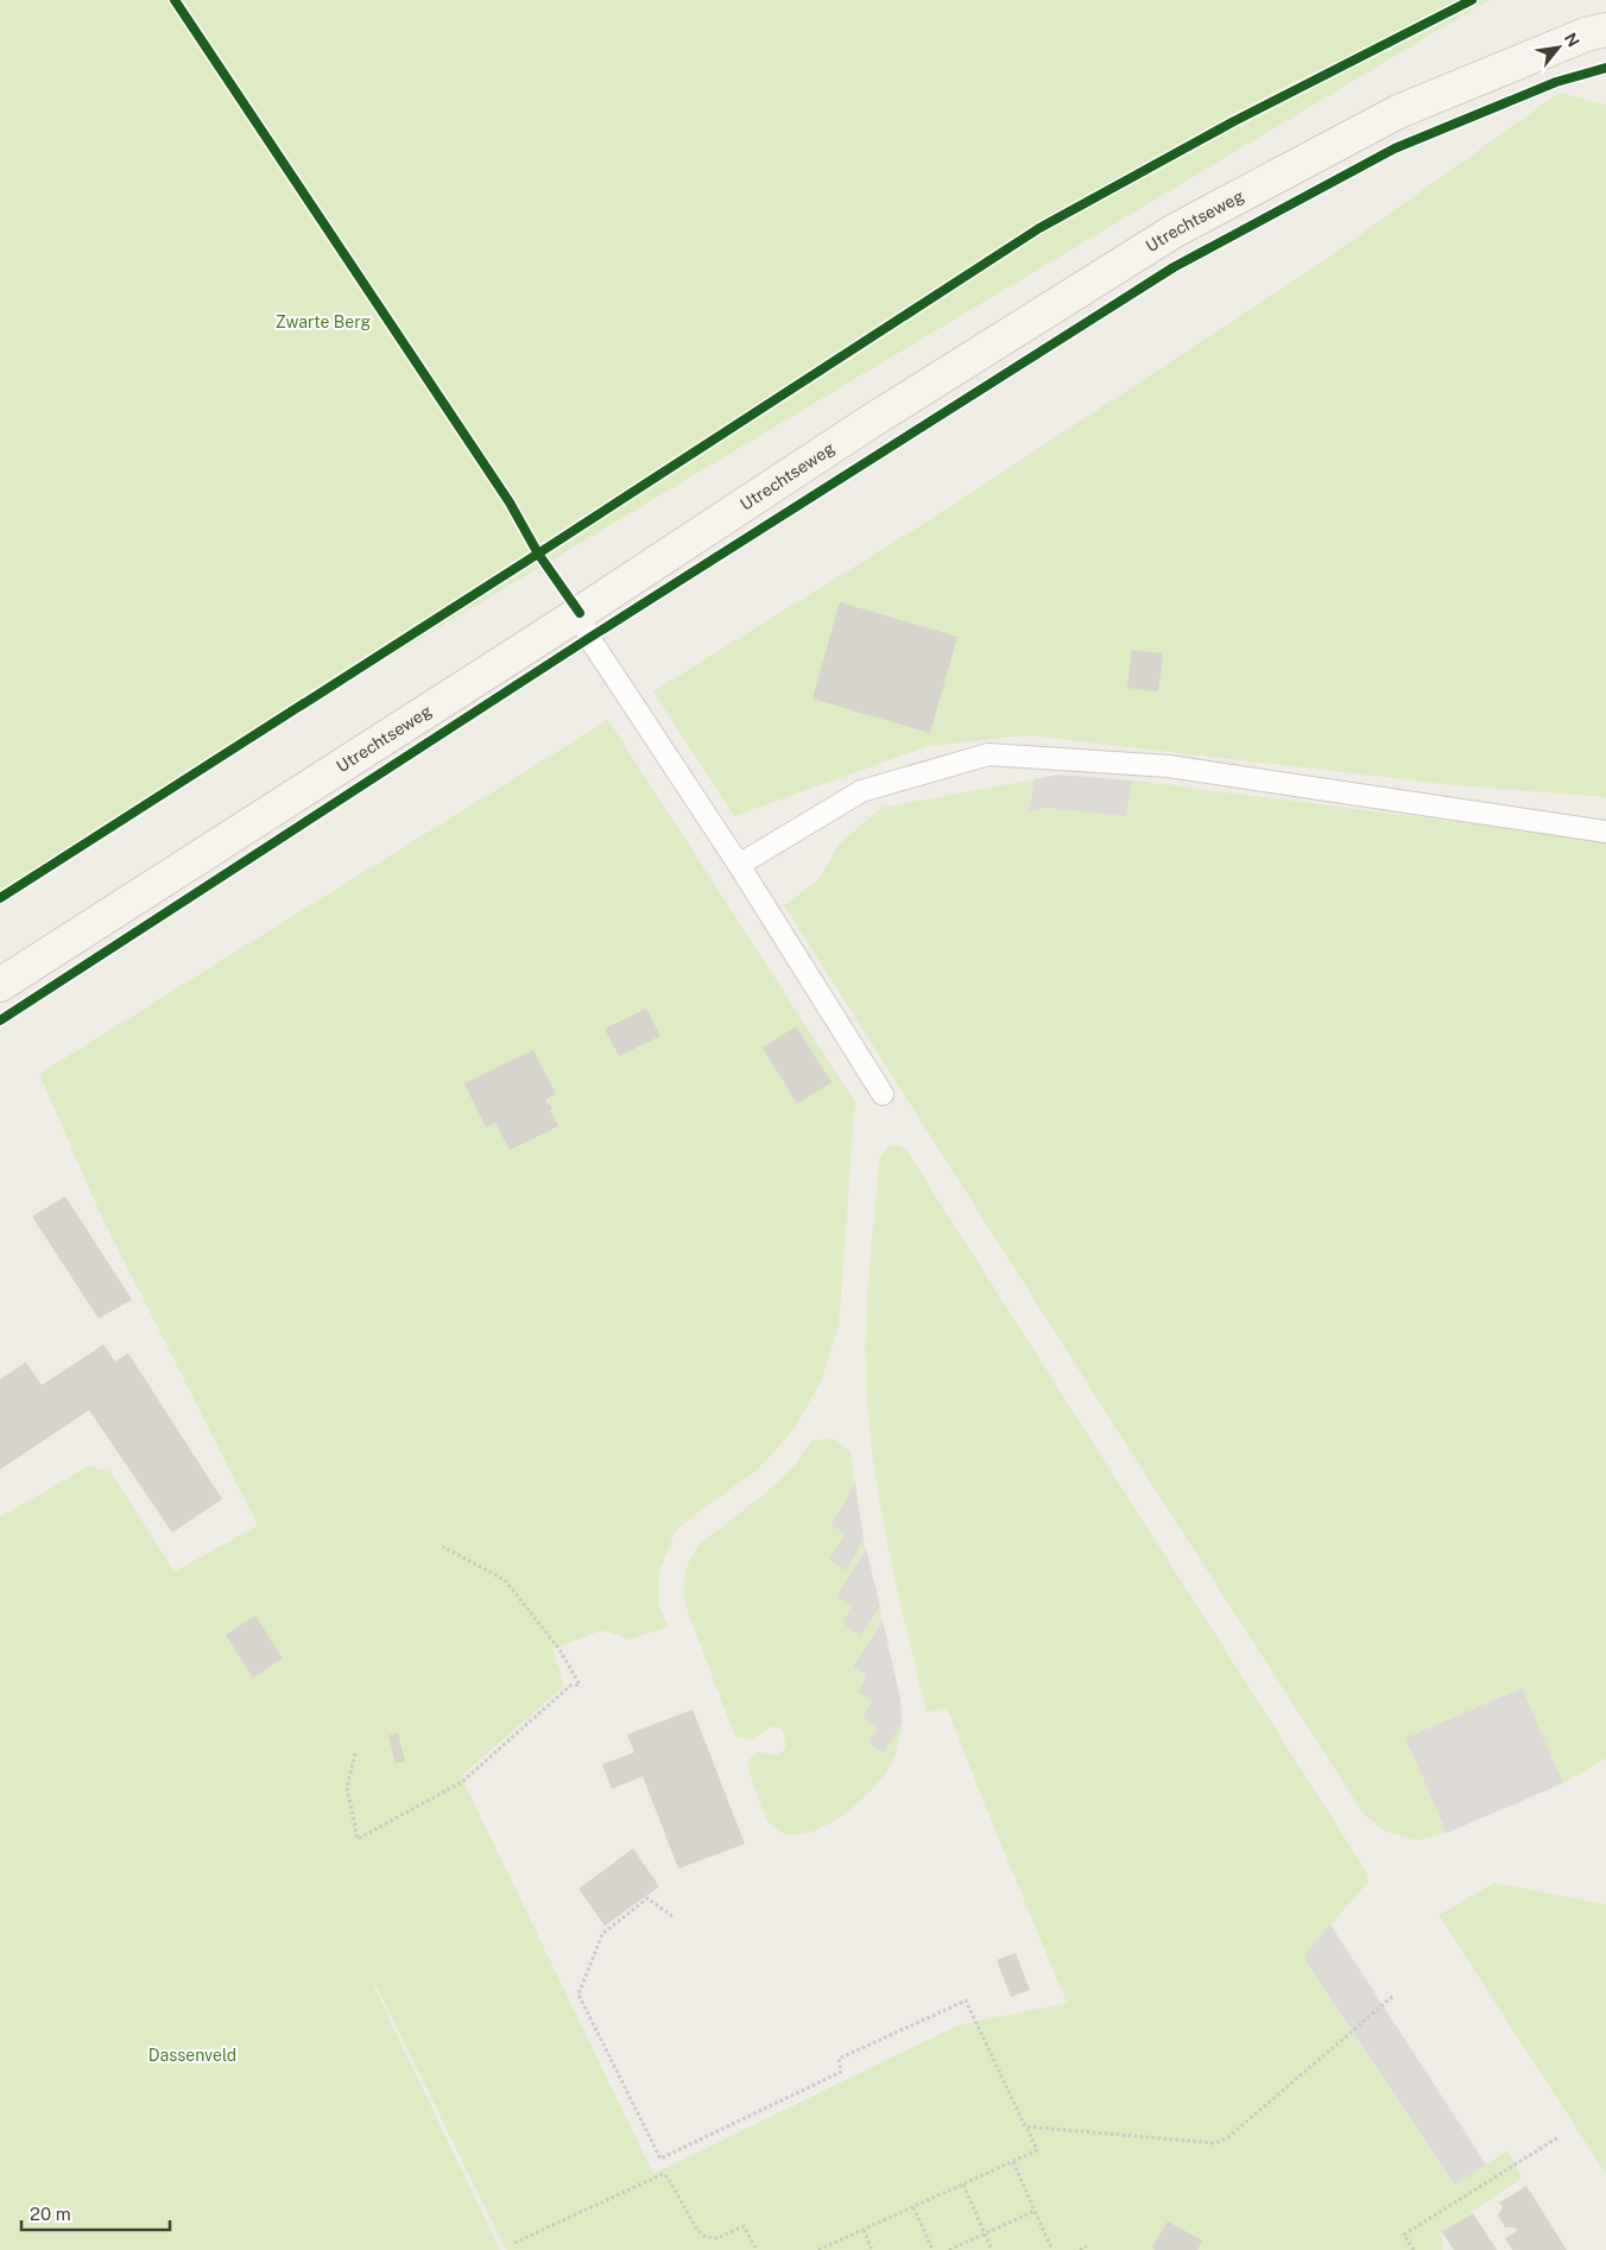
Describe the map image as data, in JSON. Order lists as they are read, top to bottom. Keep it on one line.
{"streets":{"main road":["Utrechtseweg"]},"parks":["Zwarte Berg","Dassenveld"],"scale_bar":"20 m","north":"top right"}
